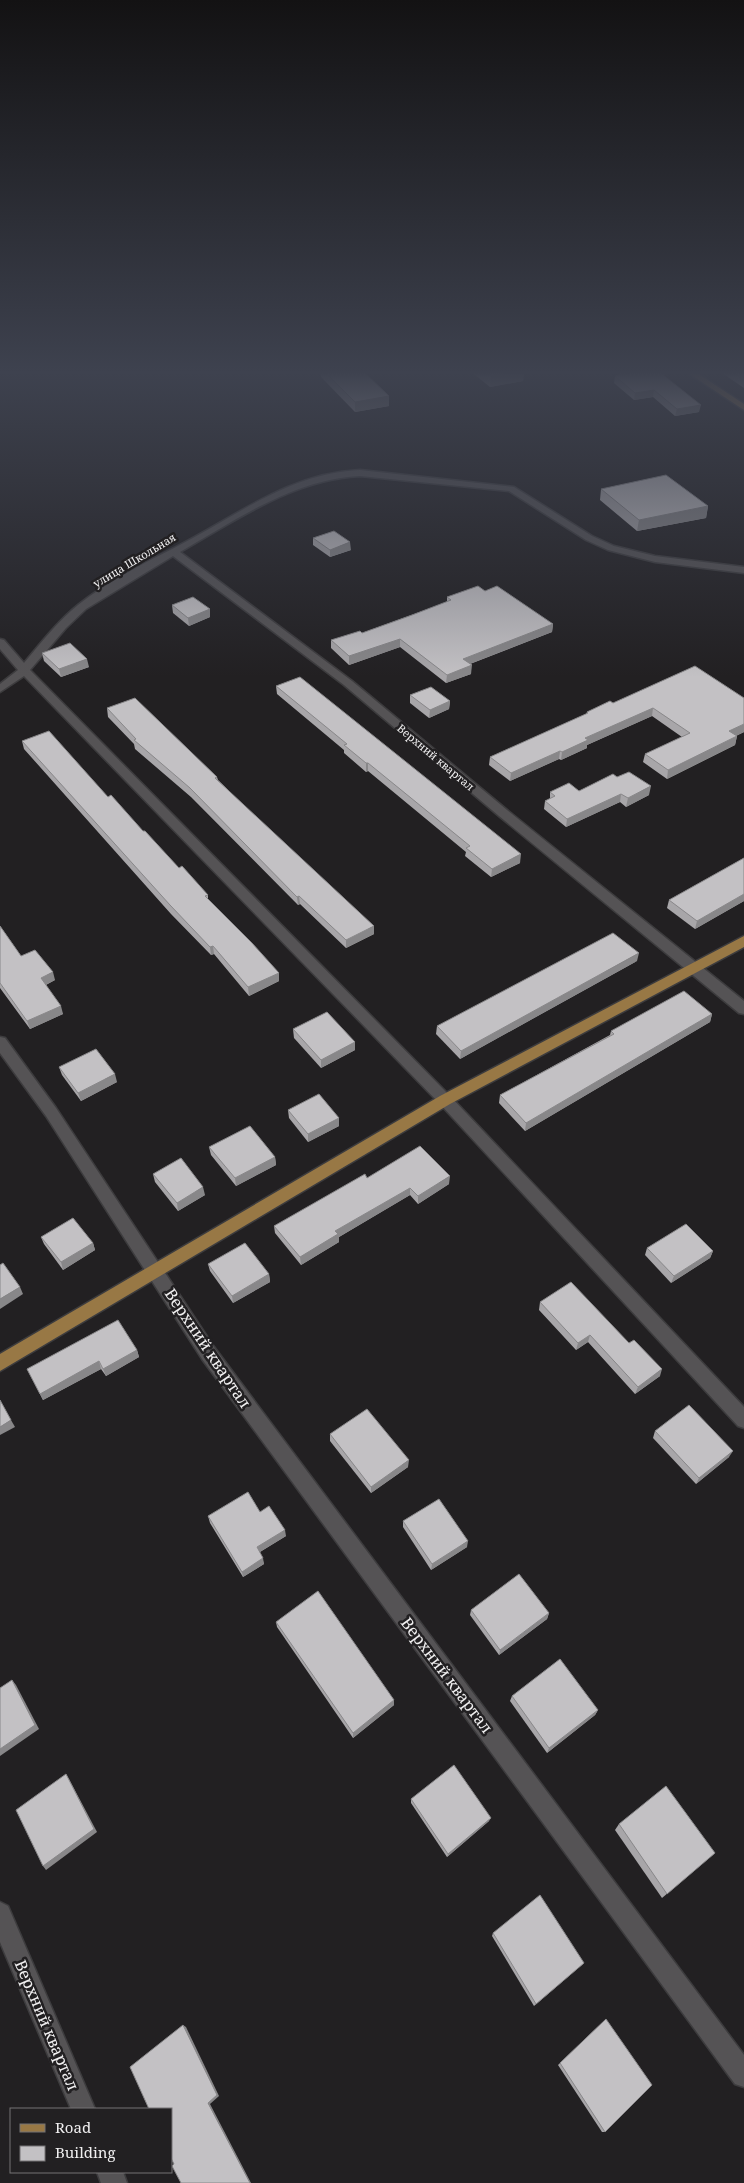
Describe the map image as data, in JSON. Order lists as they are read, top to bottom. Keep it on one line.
{"streets":{"street":["улица Школьная","Верхний квартал"]},"crossings":[["улица Школьная","Верхний квартал"]],"legend":["Road","Building"]}
